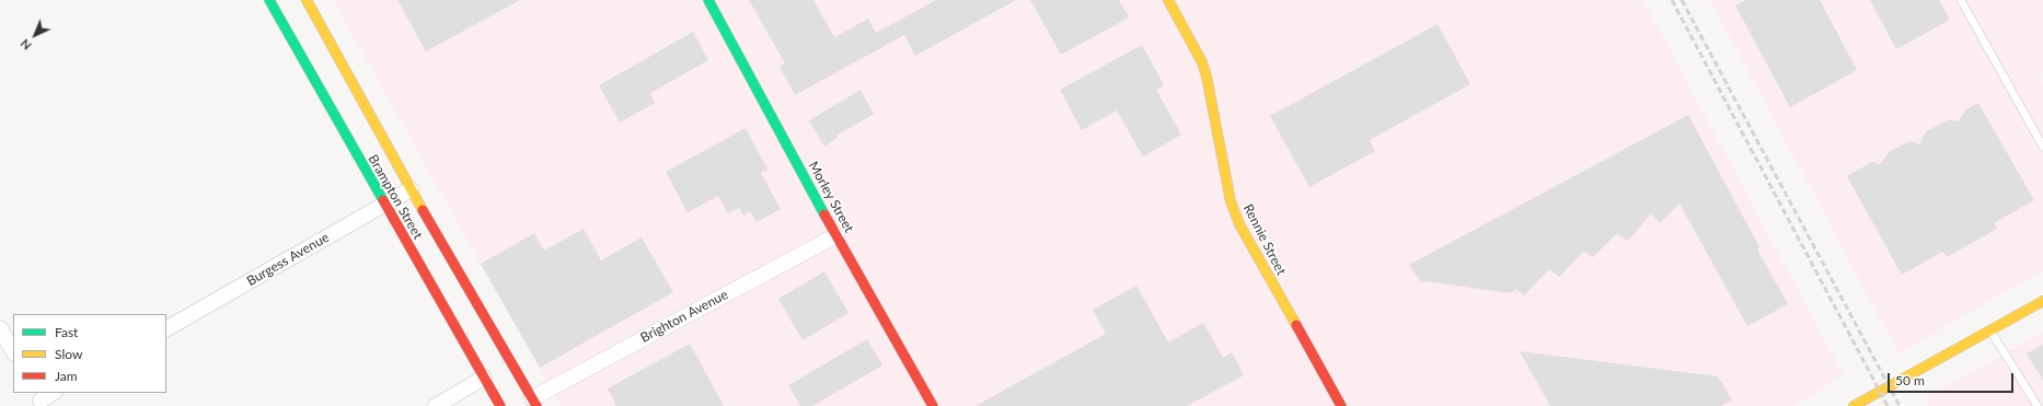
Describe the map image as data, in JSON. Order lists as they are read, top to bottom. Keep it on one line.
{"streets":{"street":["Brampton Street","Morley Street","Rennie Street","Burgess Avenue","Brighton Avenue"]},"crossings":[["Brampton Street","Burgess Avenue"],["Brampton Street","Brighton Avenue"],["Morley Street","Brighton Avenue"]],"legend":["Fast","Slow","Jam"],"scale_bar":"50 m","north":"bottom left"}
